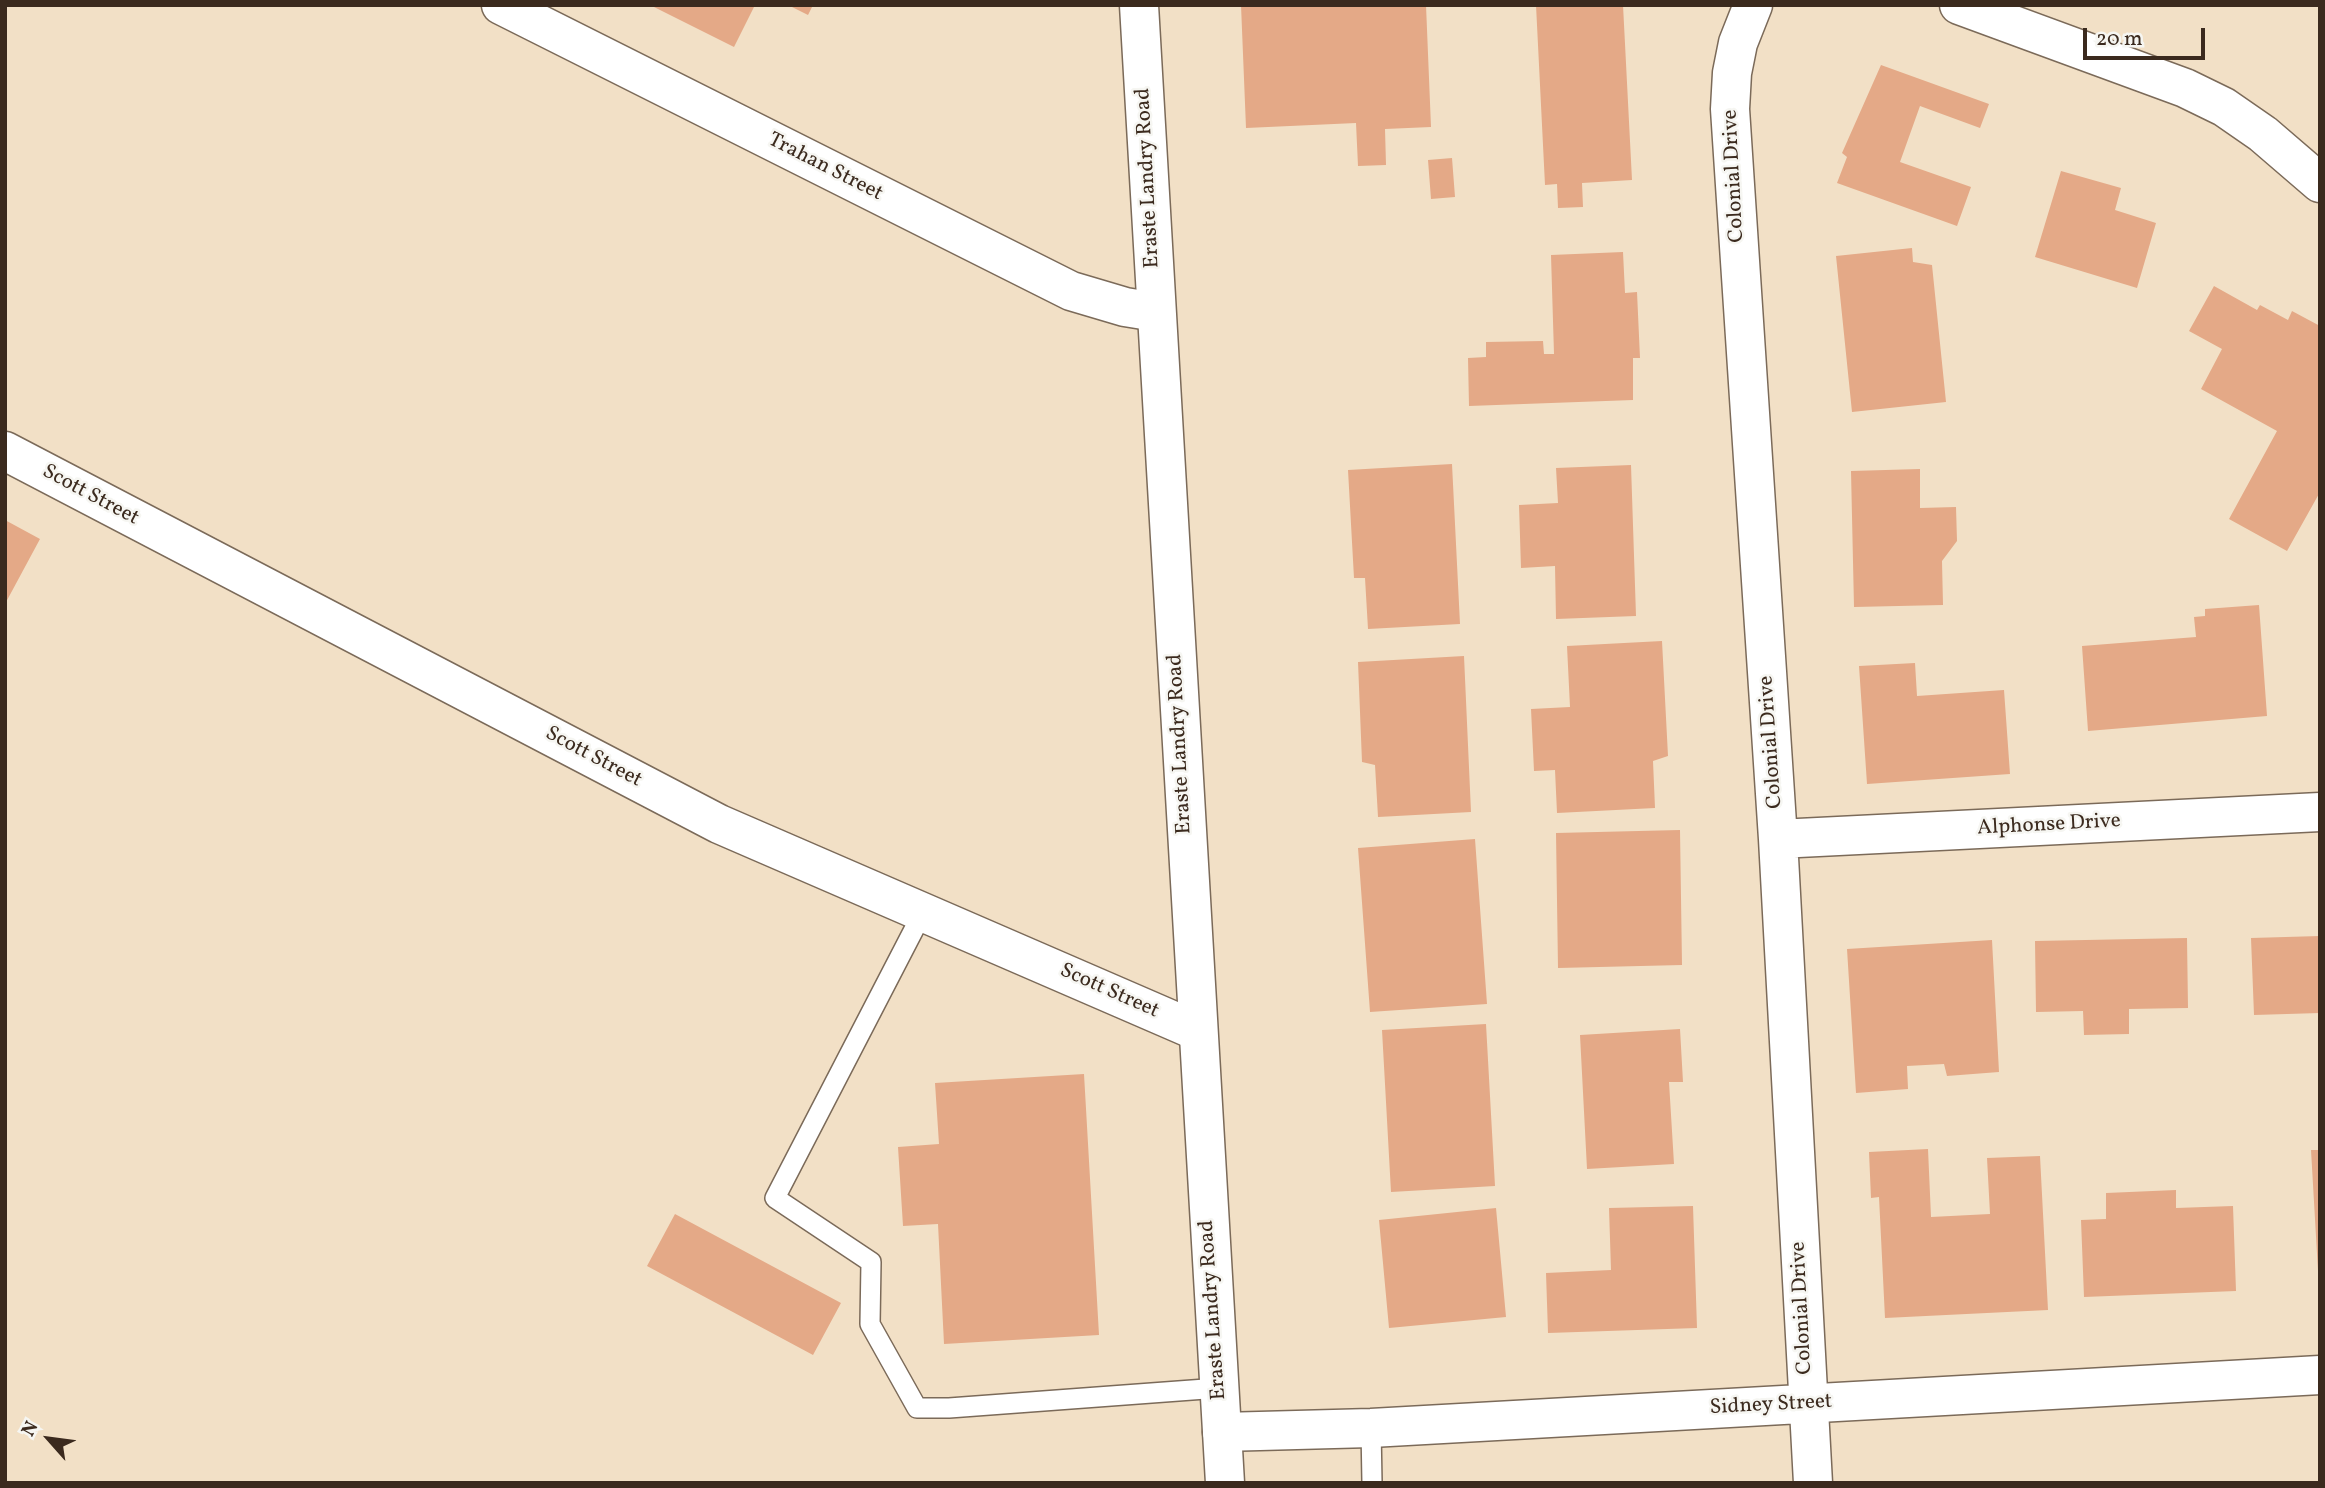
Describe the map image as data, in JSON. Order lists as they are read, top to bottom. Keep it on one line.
{"streets":{"street":["Trahan Street","Colonial Drive","Eraste Landry Road","Scott Street","Alphonse Drive","Sidney Street"]},"crossings":[["Trahan Street","Eraste Landry Road"],["Colonial Drive","Alphonse Drive"],["Colonial Drive","Sidney Street"],["Eraste Landry Road","Scott Street"],["Eraste Landry Road","Sidney Street"]],"scale_bar":"20 m","north":"top left"}
